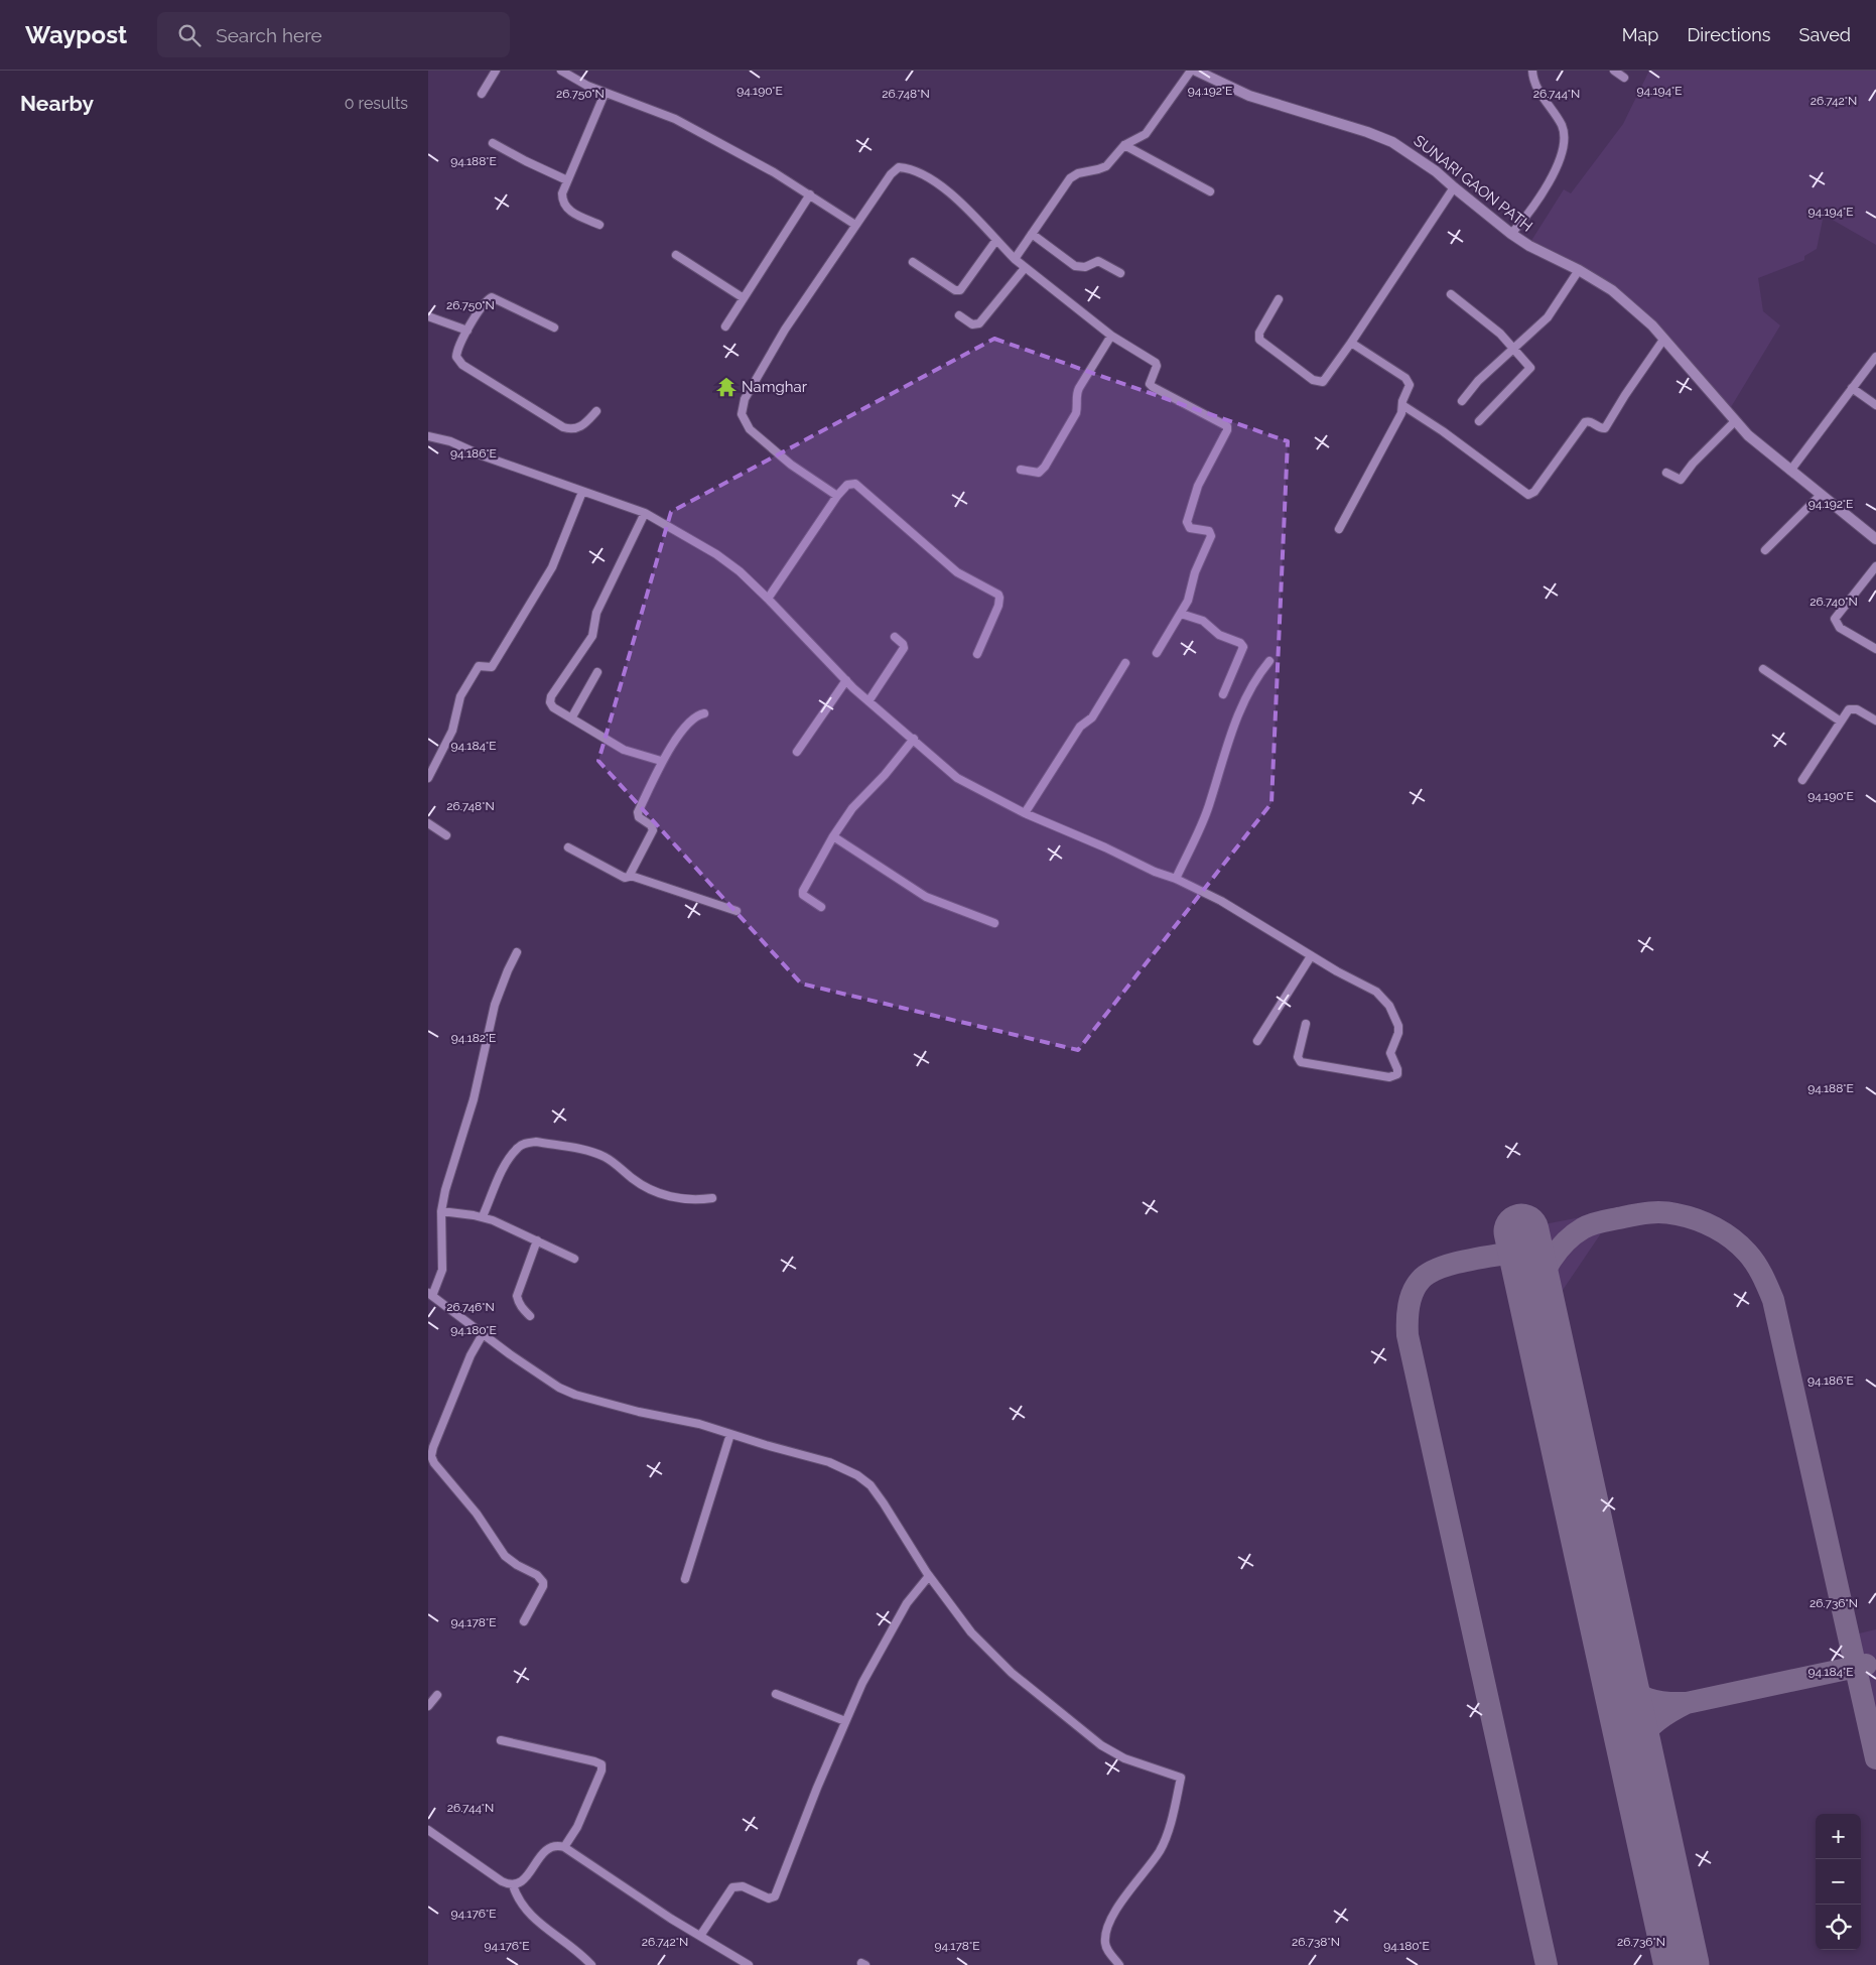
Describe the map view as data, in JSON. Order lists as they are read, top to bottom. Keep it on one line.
{"streets":{"street":["SUNARI GAON PATH"]},"places":{"temple":["Namghar"]},"page":{"header":"Waypost","search":"Search here","nav":["Map","Directions","Saved"],"heading":["Nearby","0 results"],"map_buttons":["+","−"]},"coordinates":["94.190°E","94.192°E","94.194°E","26.750°N","26.748°N","26.744°N","26.742°N","94.188°E","94.186°E","26.740°N","94.184°E","94.182°E","26.746°N","94.180°E","26.736°N","94.178°E","94.176°E","26.738°N"]}
